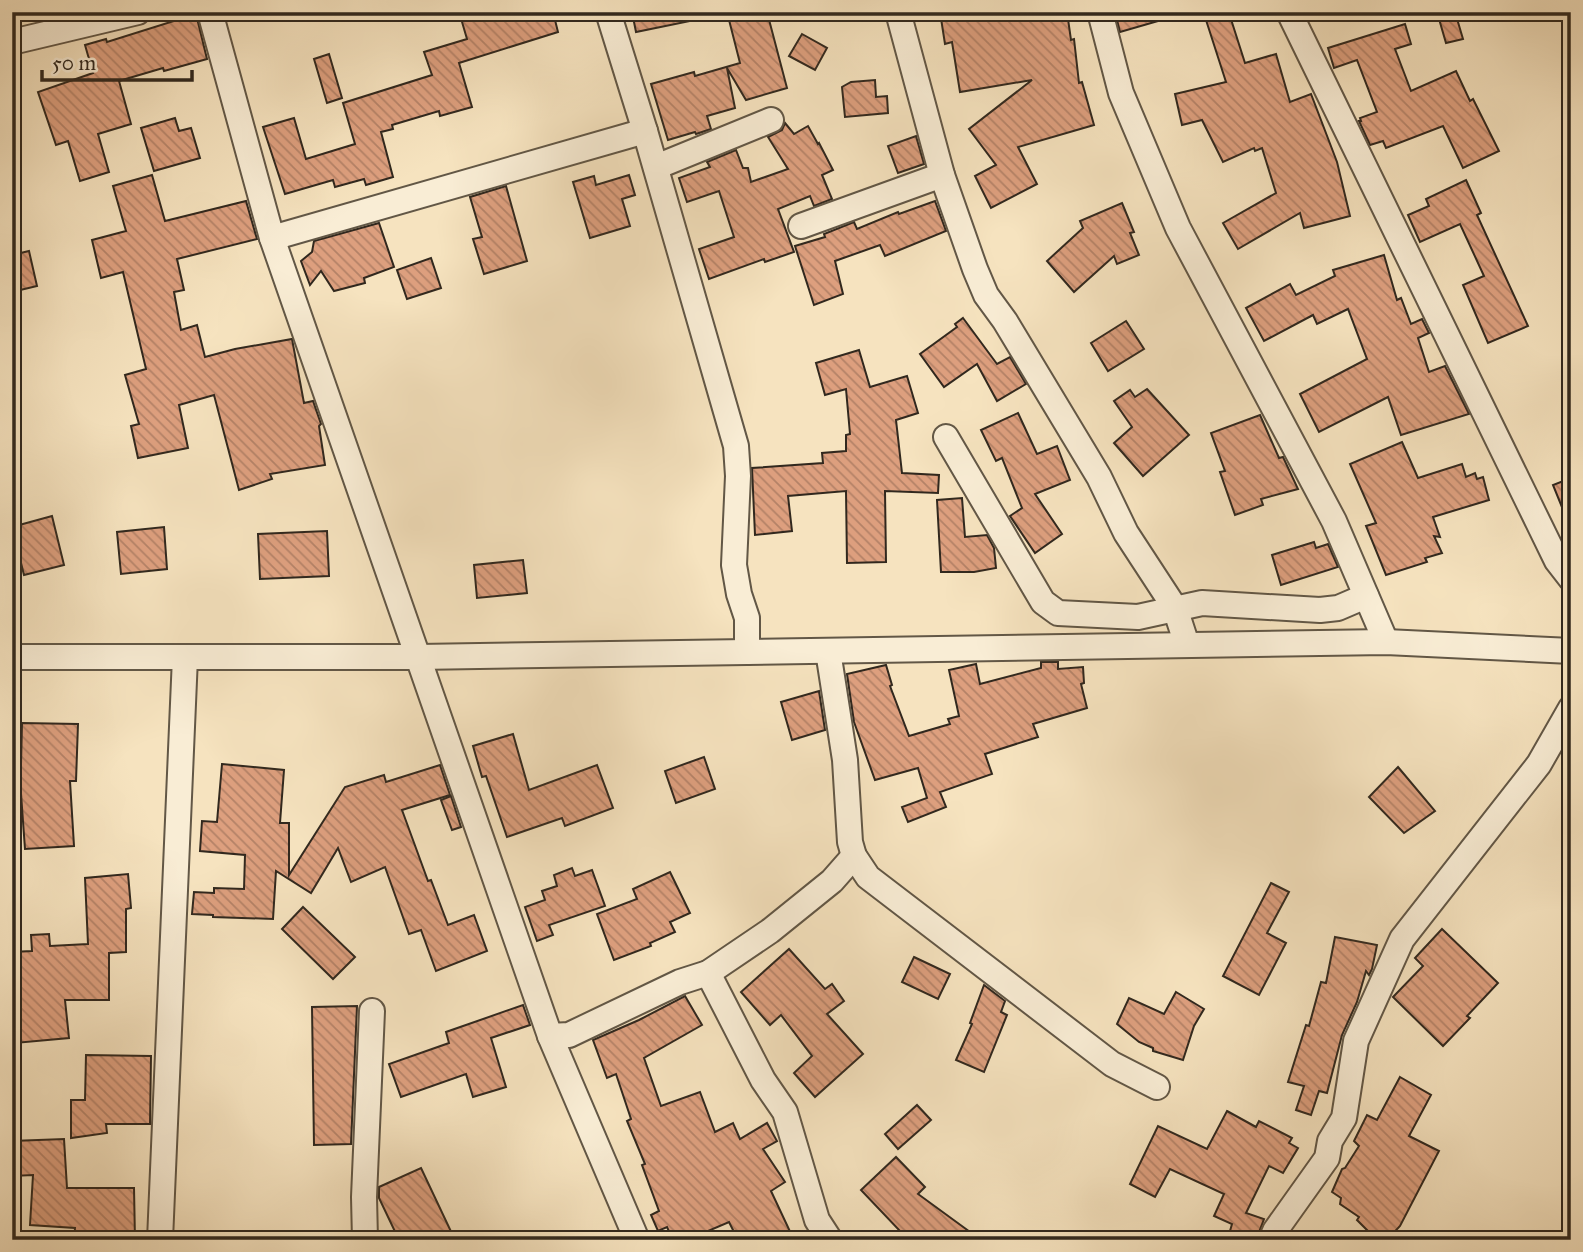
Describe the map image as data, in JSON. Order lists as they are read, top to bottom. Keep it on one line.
{"scale_bar":"50 m"}
